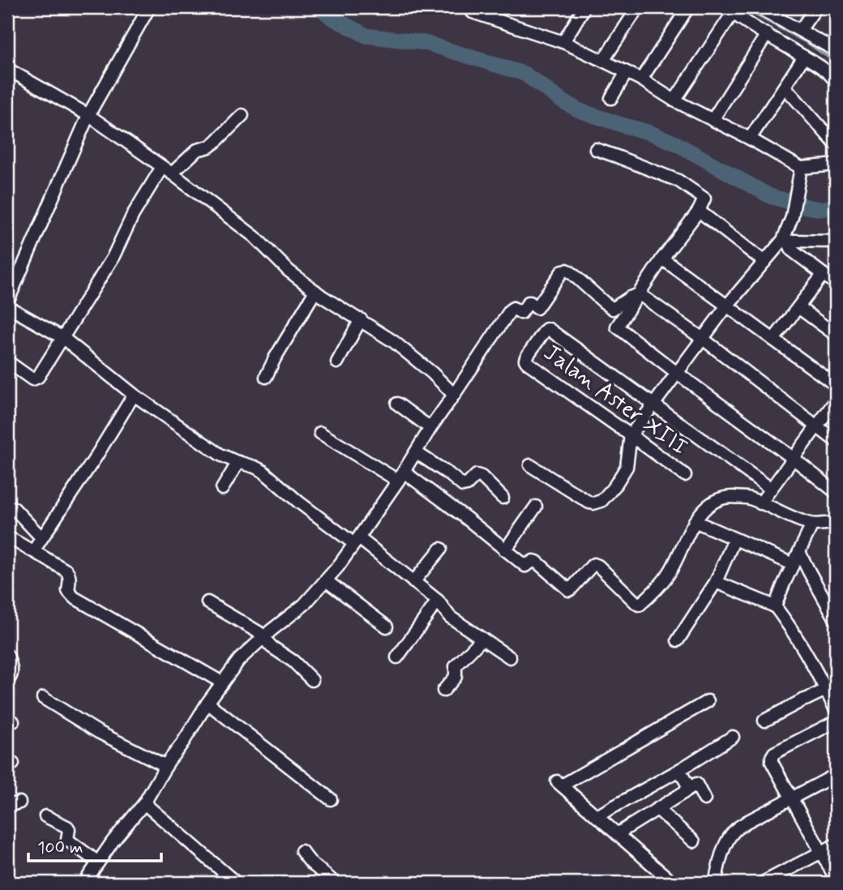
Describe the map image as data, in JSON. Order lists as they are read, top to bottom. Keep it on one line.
{"streets":{"street":["Jalan Aster XIII"]},"scale_bar":"100 m"}
